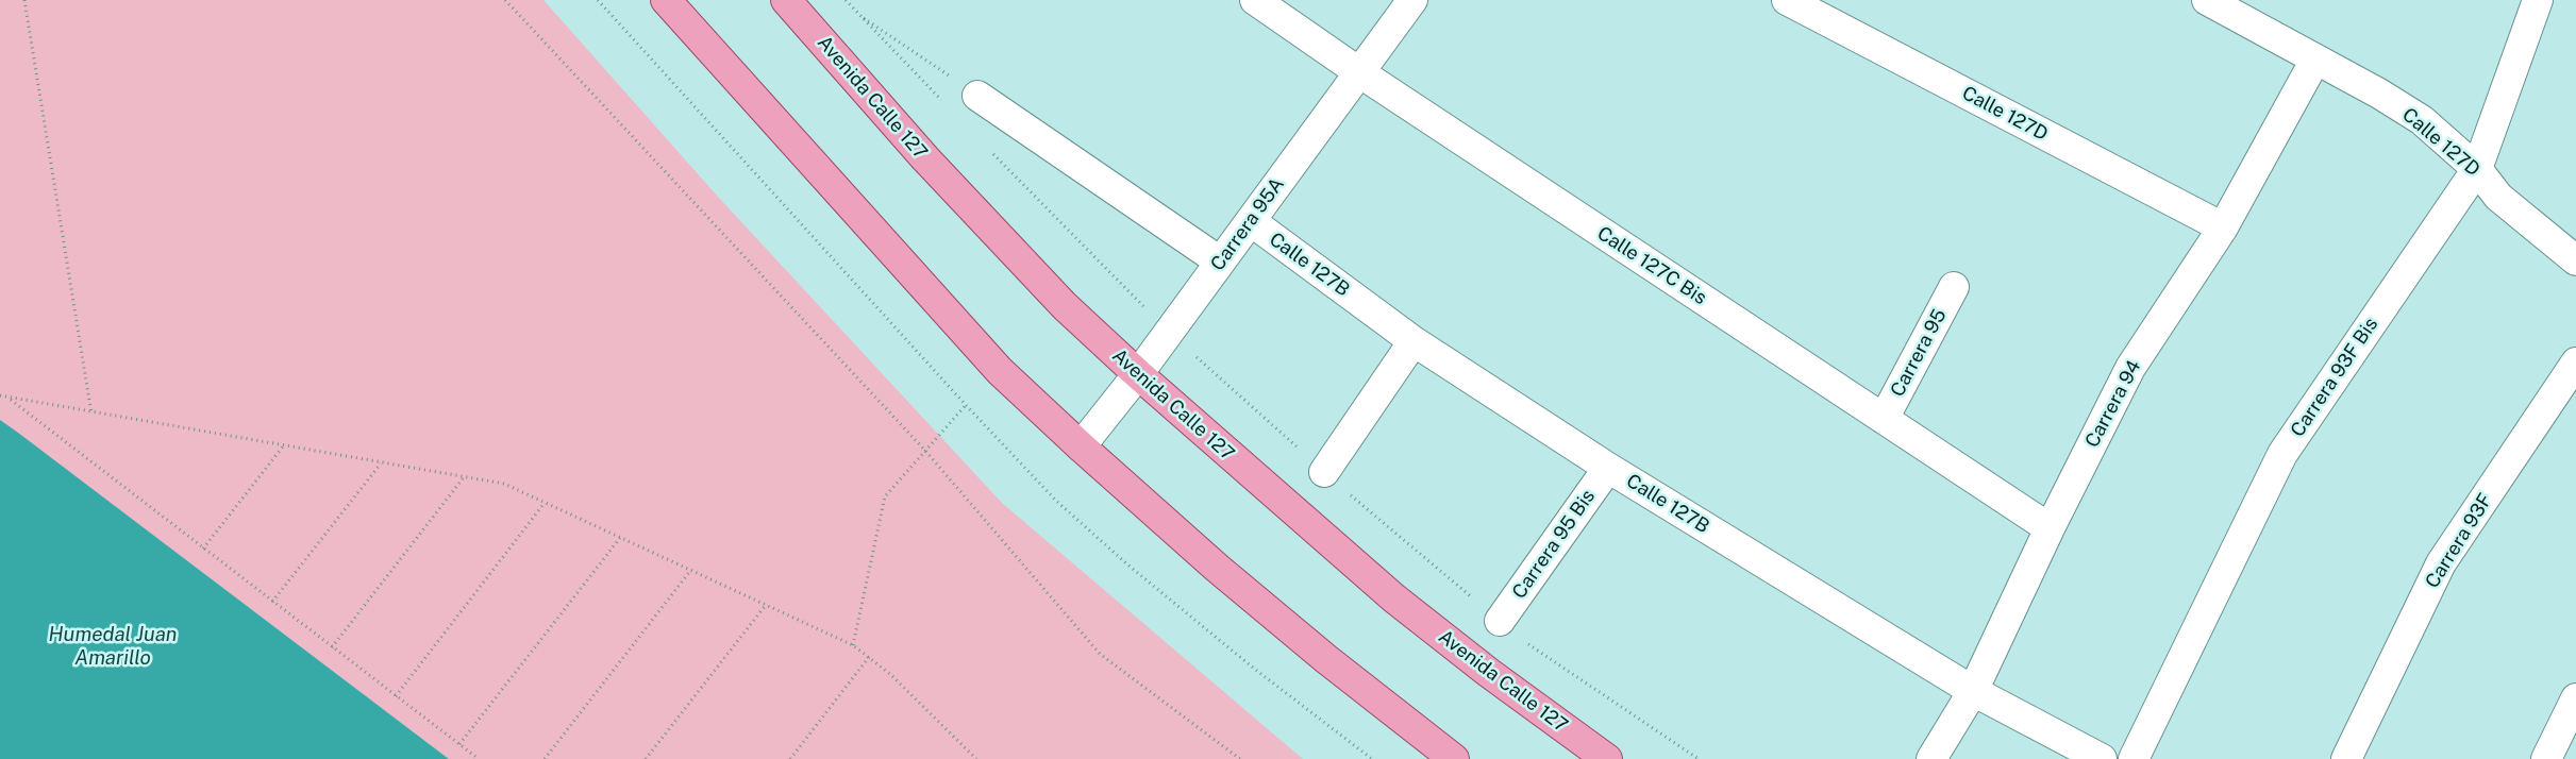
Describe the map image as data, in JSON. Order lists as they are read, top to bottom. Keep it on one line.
{"streets":{"main road":["Avenida Calle 127"],"street":["Calle 127D","Carrera 95A","Calle 127B","Calle 127C Bis","Carrera 95","Carrera 93F Bis","Carrera 94","Carrera 93F","Carrera 95 Bis"]},"crossings":[["Avenida Calle 127","Carrera 95A"],["Calle 127D","Carrera 93F Bis"],["Calle 127D","Carrera 94"],["Carrera 95A","Calle 127B"],["Carrera 95A","Calle 127C Bis"],["Calle 127B","Carrera 94"],["Calle 127B","Carrera 95 Bis"],["Calle 127C Bis","Carrera 95"],["Calle 127C Bis","Carrera 94"]],"water":["Humedal Juan Amarillo"]}
